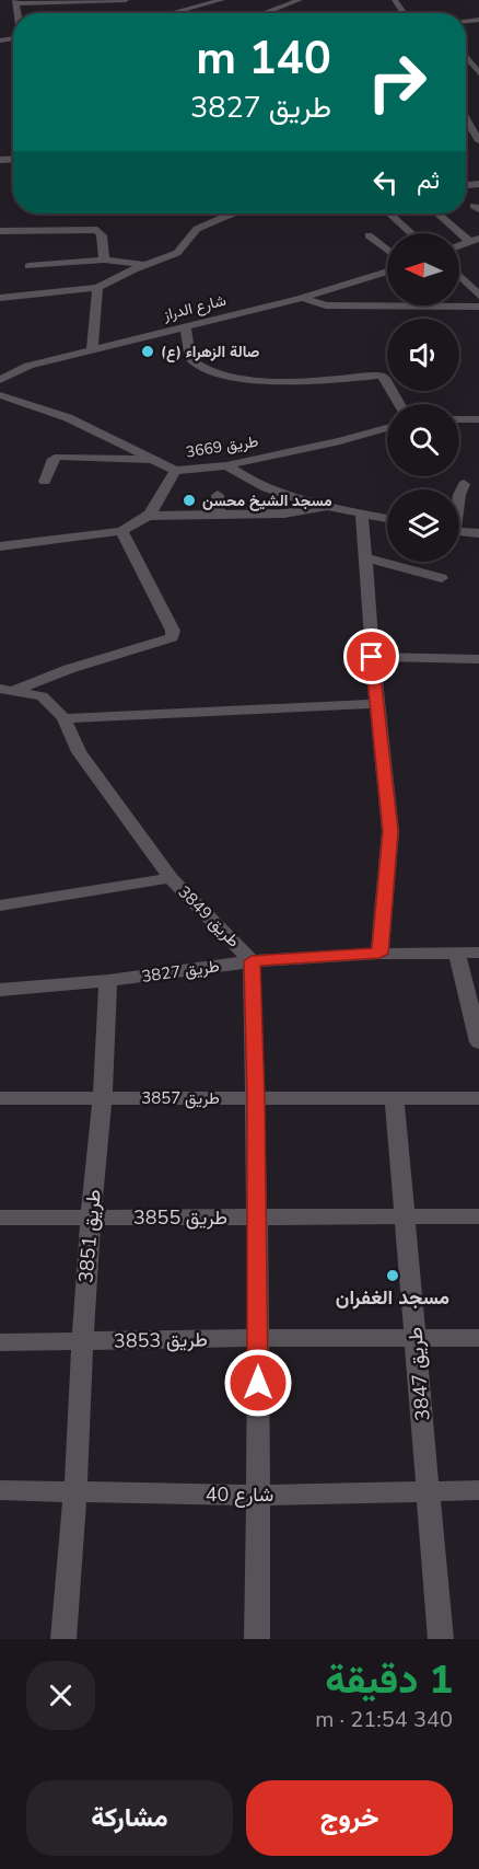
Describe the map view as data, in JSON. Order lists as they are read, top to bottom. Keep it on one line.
{"streets":{"street":["شارع الدراز","طريق 3669","طريق 3849","طريق 3827","طريق 3857","طريق 3855","طريق 3851","طريق 3853","طريق 3847","شارع 40"]},"crossings":[["طريق 3849","طريق 3827"],["طريق 3849","طريق 3857"],["طريق 3849","طريق 3855"],["طريق 3849","طريق 3853"],["طريق 3849","شارع 40"],["طريق 3827","طريق 3851"],["طريق 3857","طريق 3851"],["طريق 3857","طريق 3847"],["طريق 3855","طريق 3851"],["طريق 3855","طريق 3847"],["طريق 3851","طريق 3853"],["طريق 3851","شارع 40"],["طريق 3853","طريق 3847"],["طريق 3847","شارع 40"]],"places":["(ع) صالة الزهراء","مسجد الشيخ محسن","مسجد الغفران"],"north":"left","page":{"turn":["140 m","طريق 3827"],"then":"ثم","heading":["1 دقيقة","340 m · 21:54"],"buttons":["خروج","مشاركة"]}}
